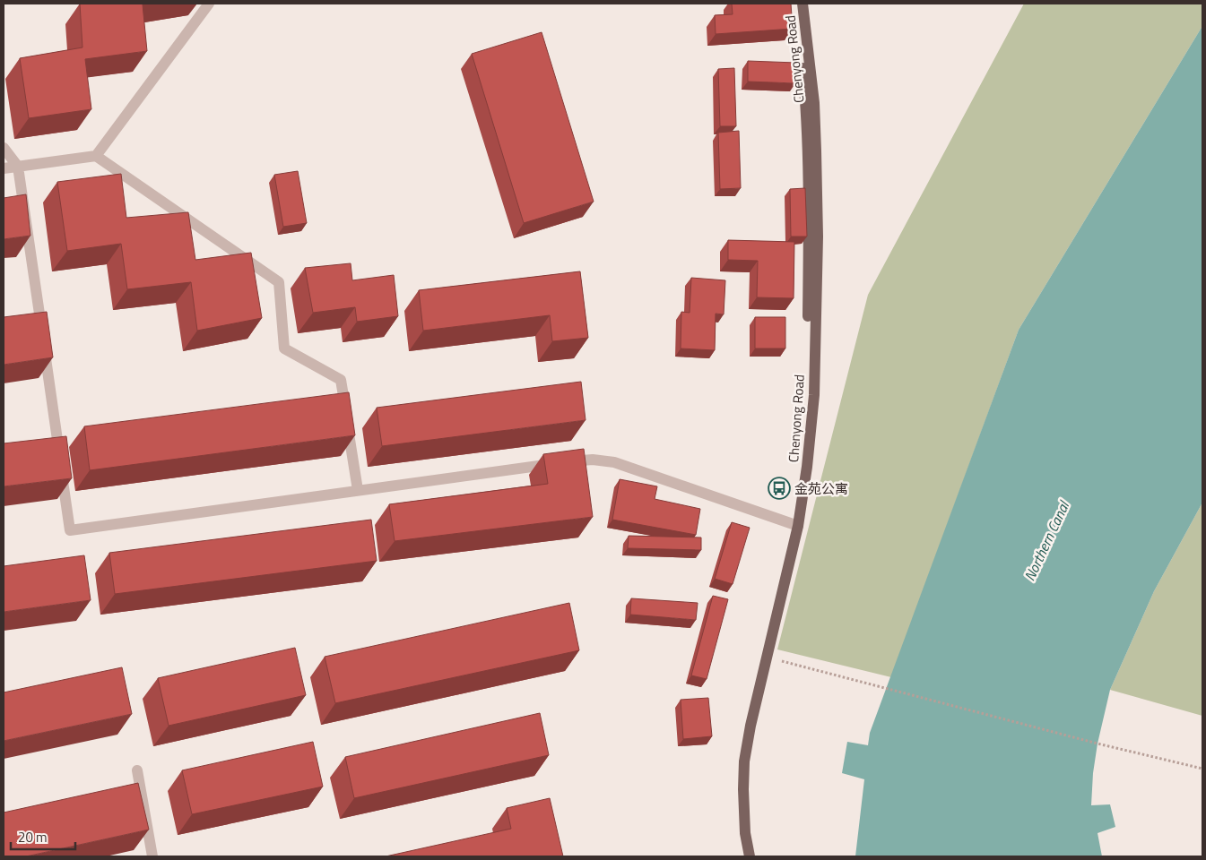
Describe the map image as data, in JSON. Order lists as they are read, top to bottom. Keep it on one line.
{"streets":{"main road":["Chenyong Road"]},"water":["Northern Canal"],"places":{"bus stop":["金苑公寓"]},"scale_bar":"20 m"}
